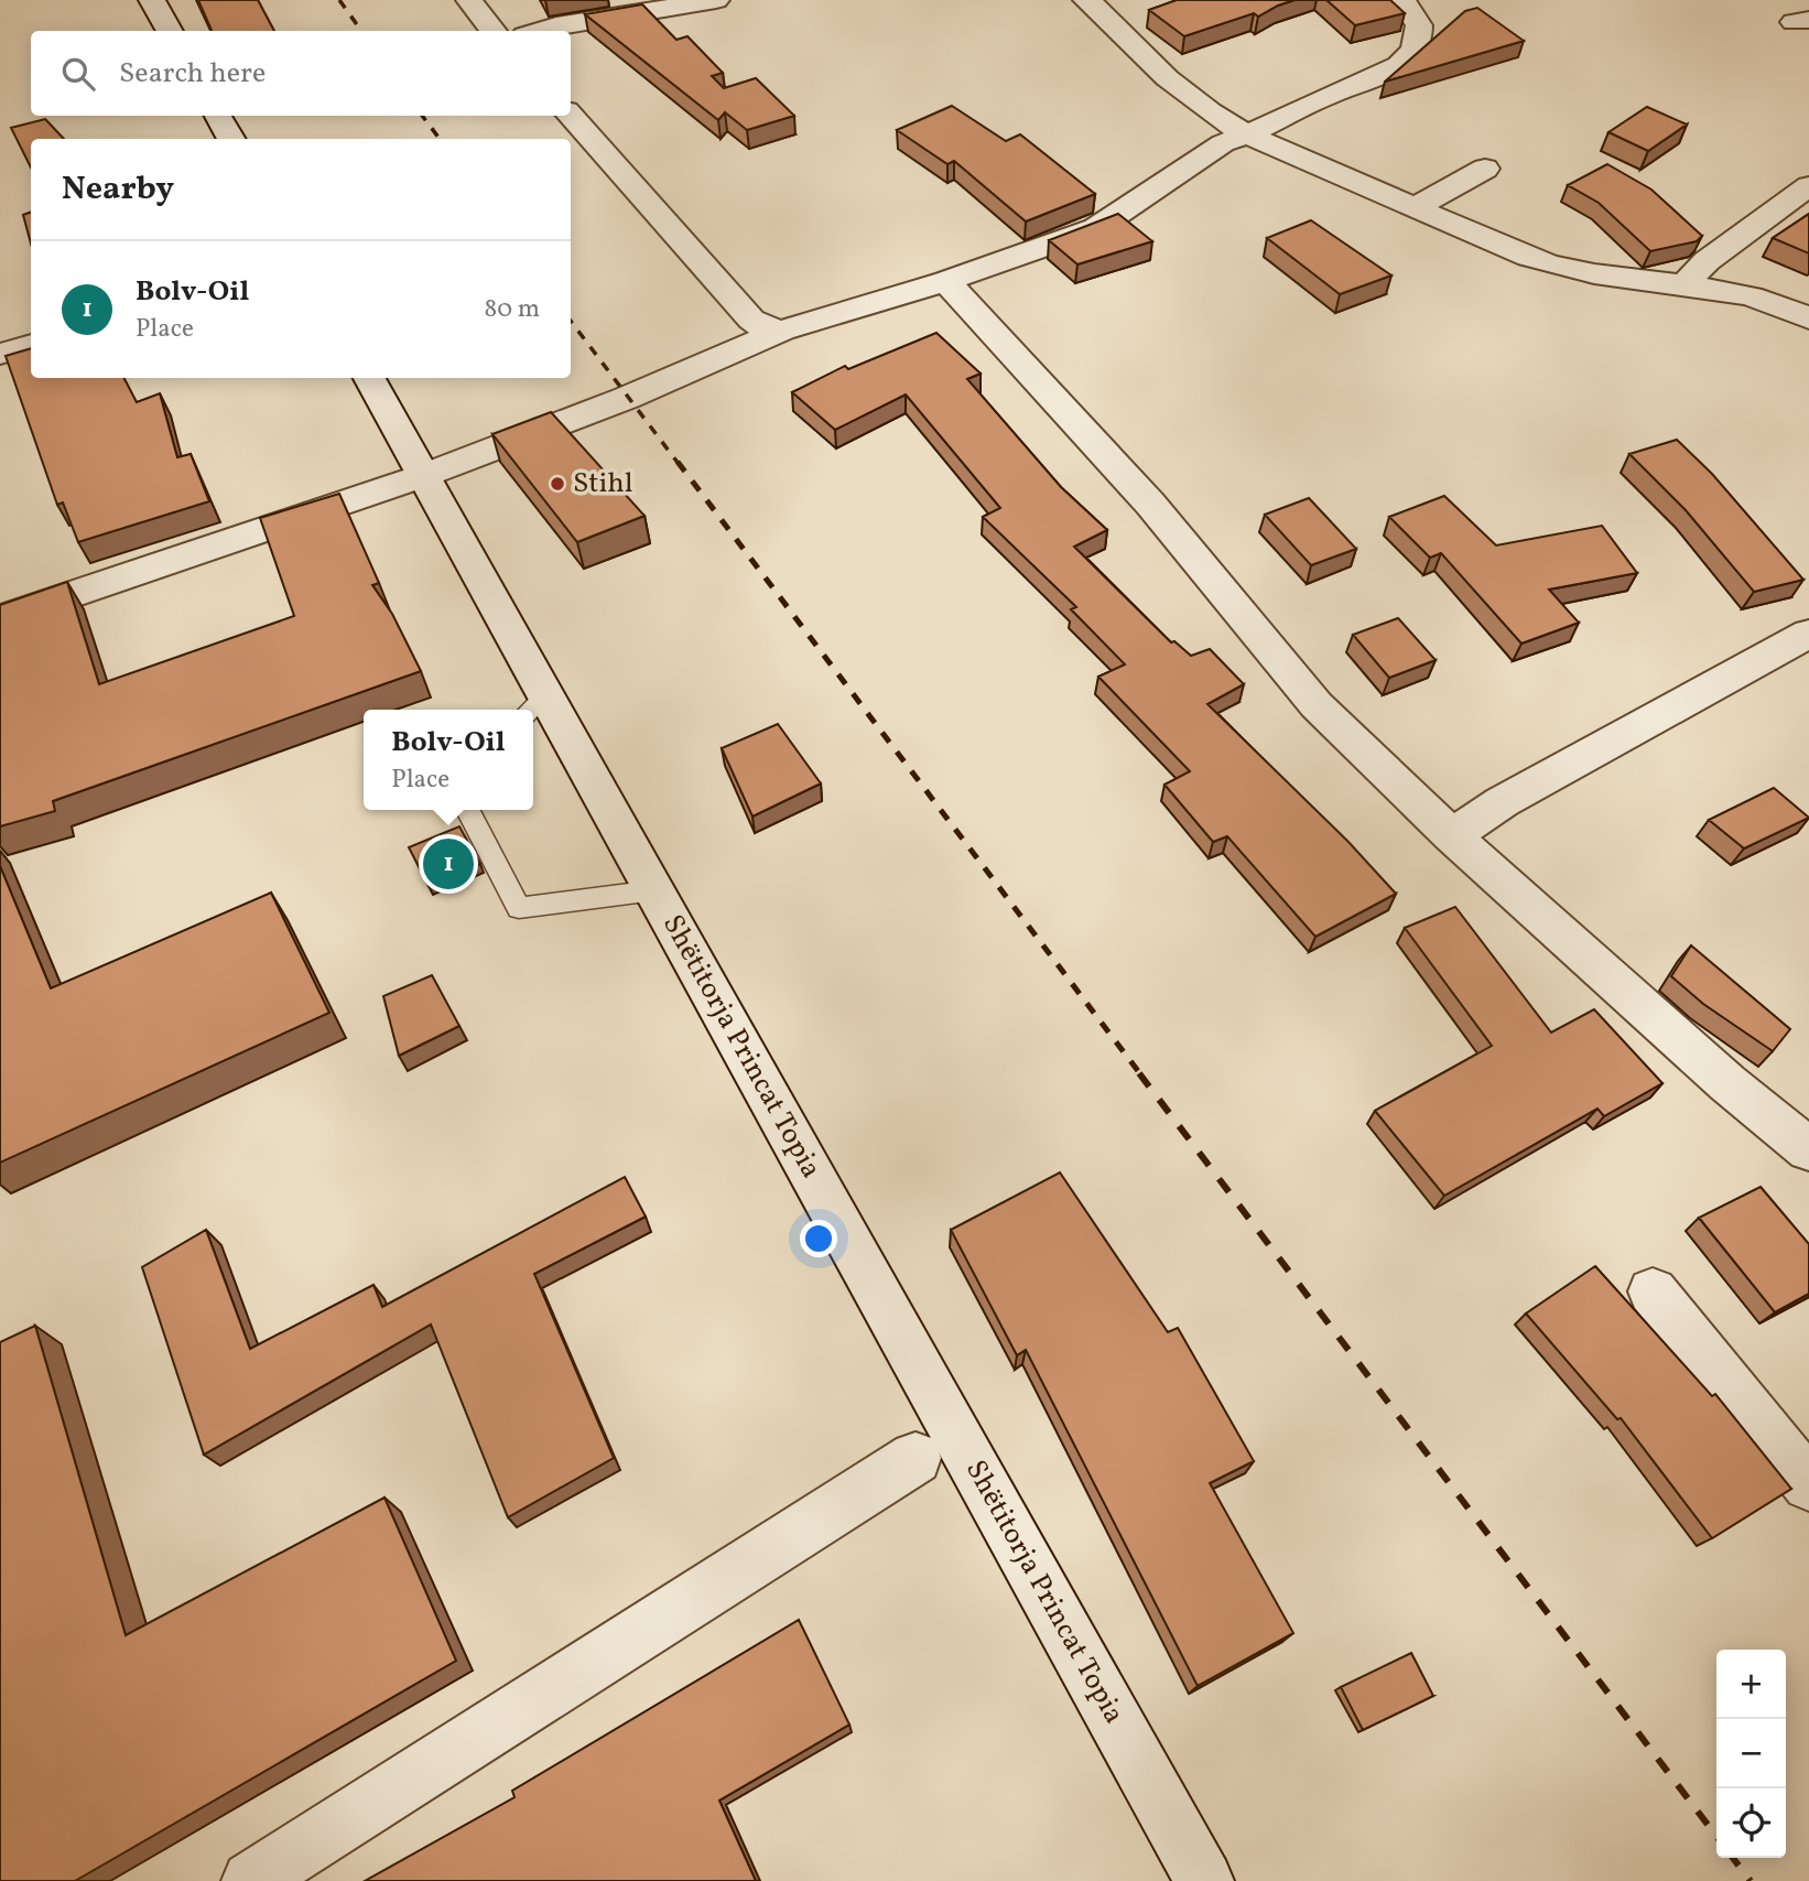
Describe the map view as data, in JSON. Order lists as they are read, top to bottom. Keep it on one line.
{"streets":{"street":["Shëtitorja Princat Topia"]},"places":["Stihl"],"page":{"search":"Search here","heading":"Nearby","list":[{"mark":"1","name":"Bolv-Oil","note":"Place","value":"80 m"}],"popup":["Bolv-Oil","Place"],"pins":"1","map_buttons":["+","−"]}}
